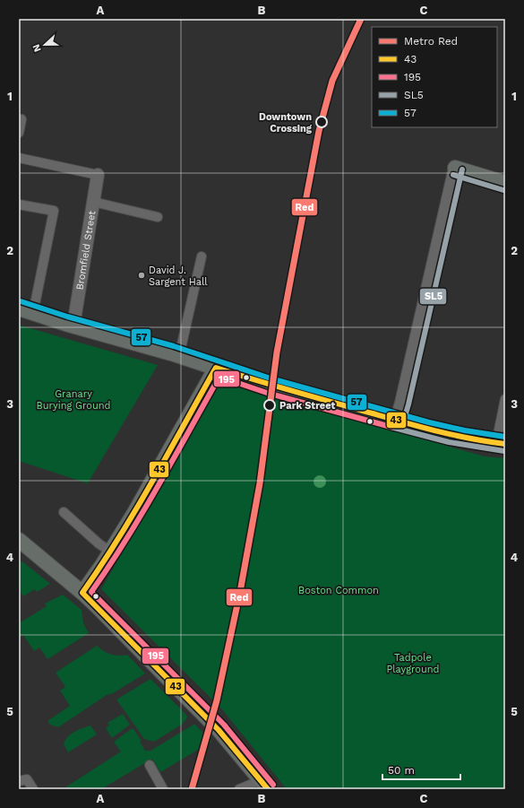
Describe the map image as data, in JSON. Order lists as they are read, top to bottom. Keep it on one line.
{"streets":{"main road":["Bromfield Street"]},"parks":["Granary Burying Ground","Boston Common","Tadpole Playground"],"places":["Downtown Crossing","David J. Sargent Hall","Park Street"],"lines":["metro line Red","transit line SL5","transit line 57","transit line 43","transit line 195"],"legend":["Metro Red","43","195","SL5","57"],"scale_bar":"50 m","north":"left","grid":{"columns":["A","B","C"],"rows":["1","2","3","4","5"]}}
